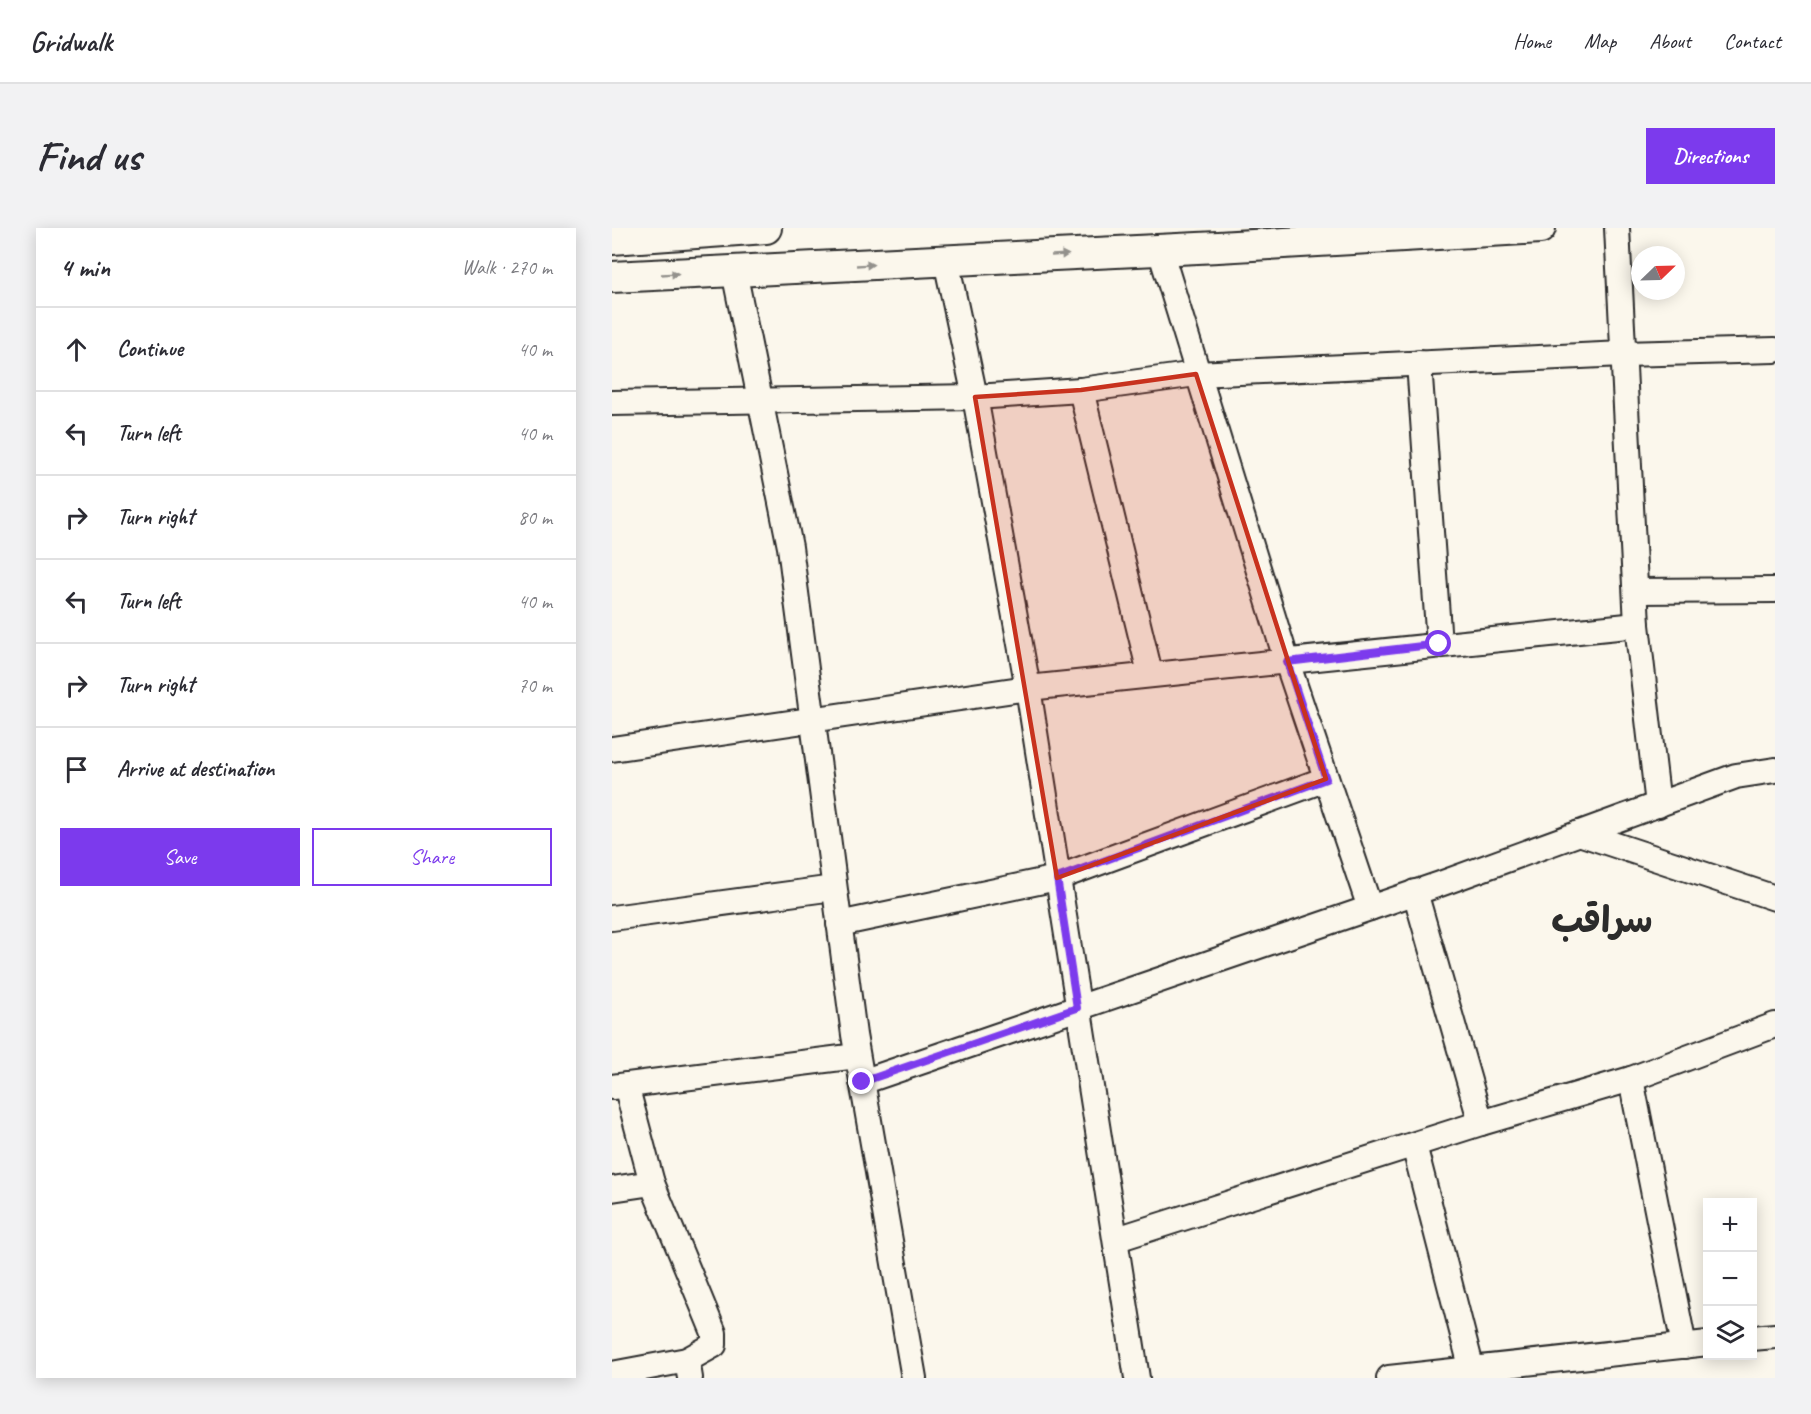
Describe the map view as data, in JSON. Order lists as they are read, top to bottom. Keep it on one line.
{"districts":["سراقب"],"north":"top right","page":{"header":"Gridwalk","nav":["Home","Map","About","Contact"],"buttons":["Directions",["Save","Share"]],"title":"Find us","heading":["4 min","Walk · 270 m"],"list":[["Continue","40 m"],["Turn left","40 m"],["Turn right","80 m"],["Turn left","40 m"],["Turn right","70 m"],"Arrive at destination"],"map_buttons":["+","−"]}}
